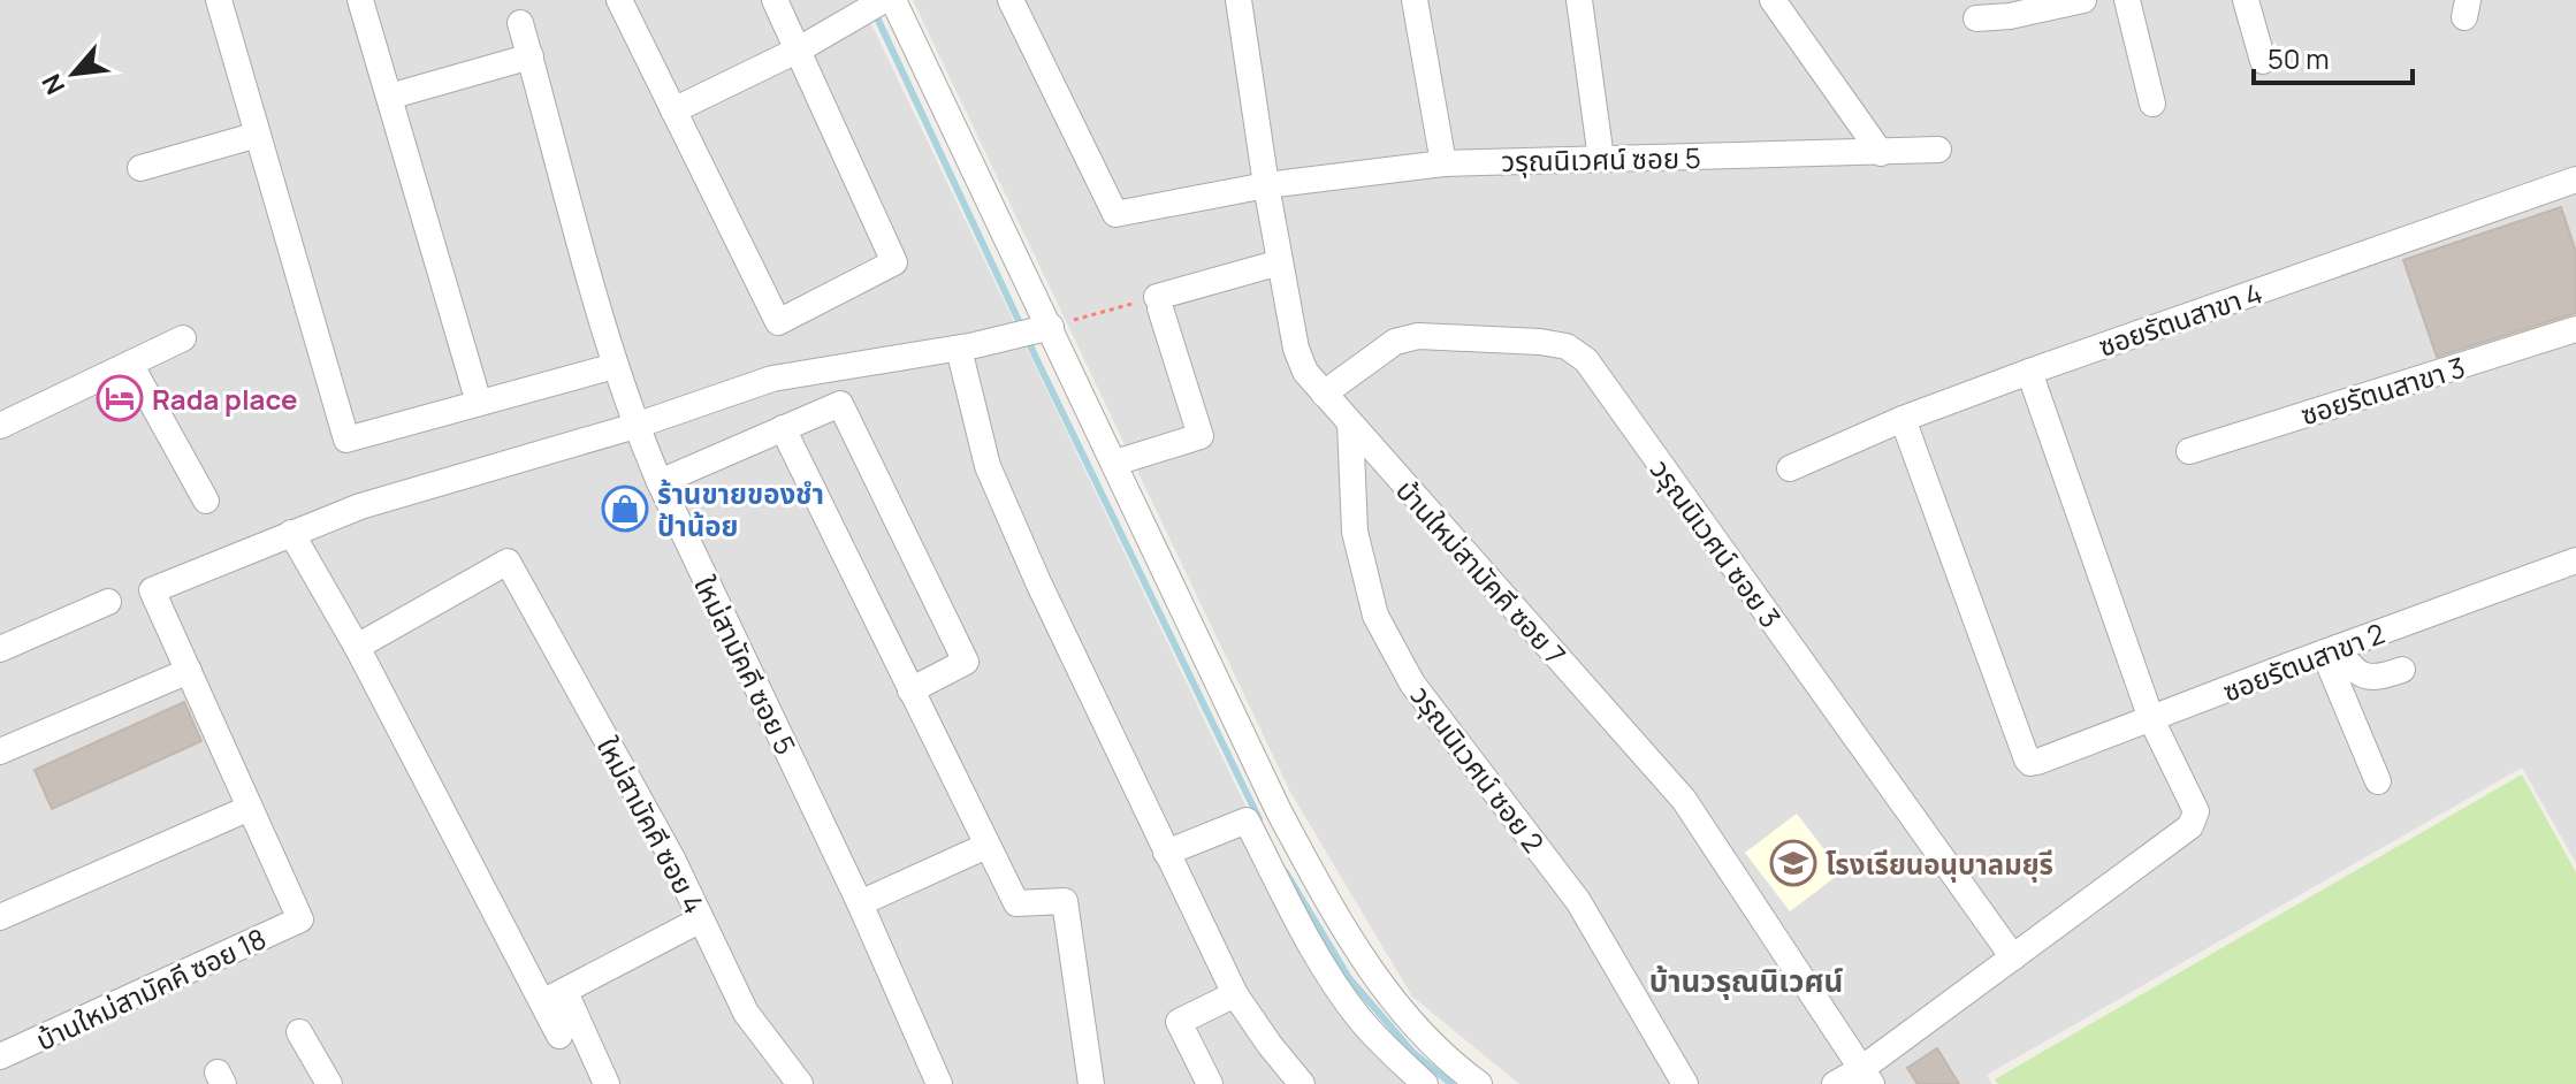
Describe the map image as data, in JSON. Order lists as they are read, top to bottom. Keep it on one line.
{"streets":{"street":["วรุณนิเวศน์ ซอย 5","ซอยรัตนสาขา 4","ซอยรัตนสาขา 3","วรุณนิเวศน์ ซอย 3","บ้านใหม่สามัคคี ซอย 7","ซอยรัตนสาขา 2","ใหม่สามัคคี ซอย 5","วรุณนิเวศน์ ซอย 2","ใหม่สามัคคี ซอย 4","บ้านใหม่สามัคคี ซอย 18"]},"crossings":[["วรุณนิเวศน์ ซอย 5","บ้านใหม่สามัคคี ซอย 7"],["ซอยรัตนสาขา 4","ซอยรัตนสาขา 2"],["วรุณนิเวศน์ ซอย 3","บ้านใหม่สามัคคี ซอย 7"],["บ้านใหม่สามัคคี ซอย 7","วรุณนิเวศน์ ซอย 2"]],"districts":["บ้านวรุณนิเวศน์"],"places":{"hotel":["Rada place"],"shop":["ร้านขายของชำ ป้าน้อย"],"school or university":["โรงเรียนอนุบาลมยุรี"]},"scale_bar":"50 m","north":"bottom left"}
